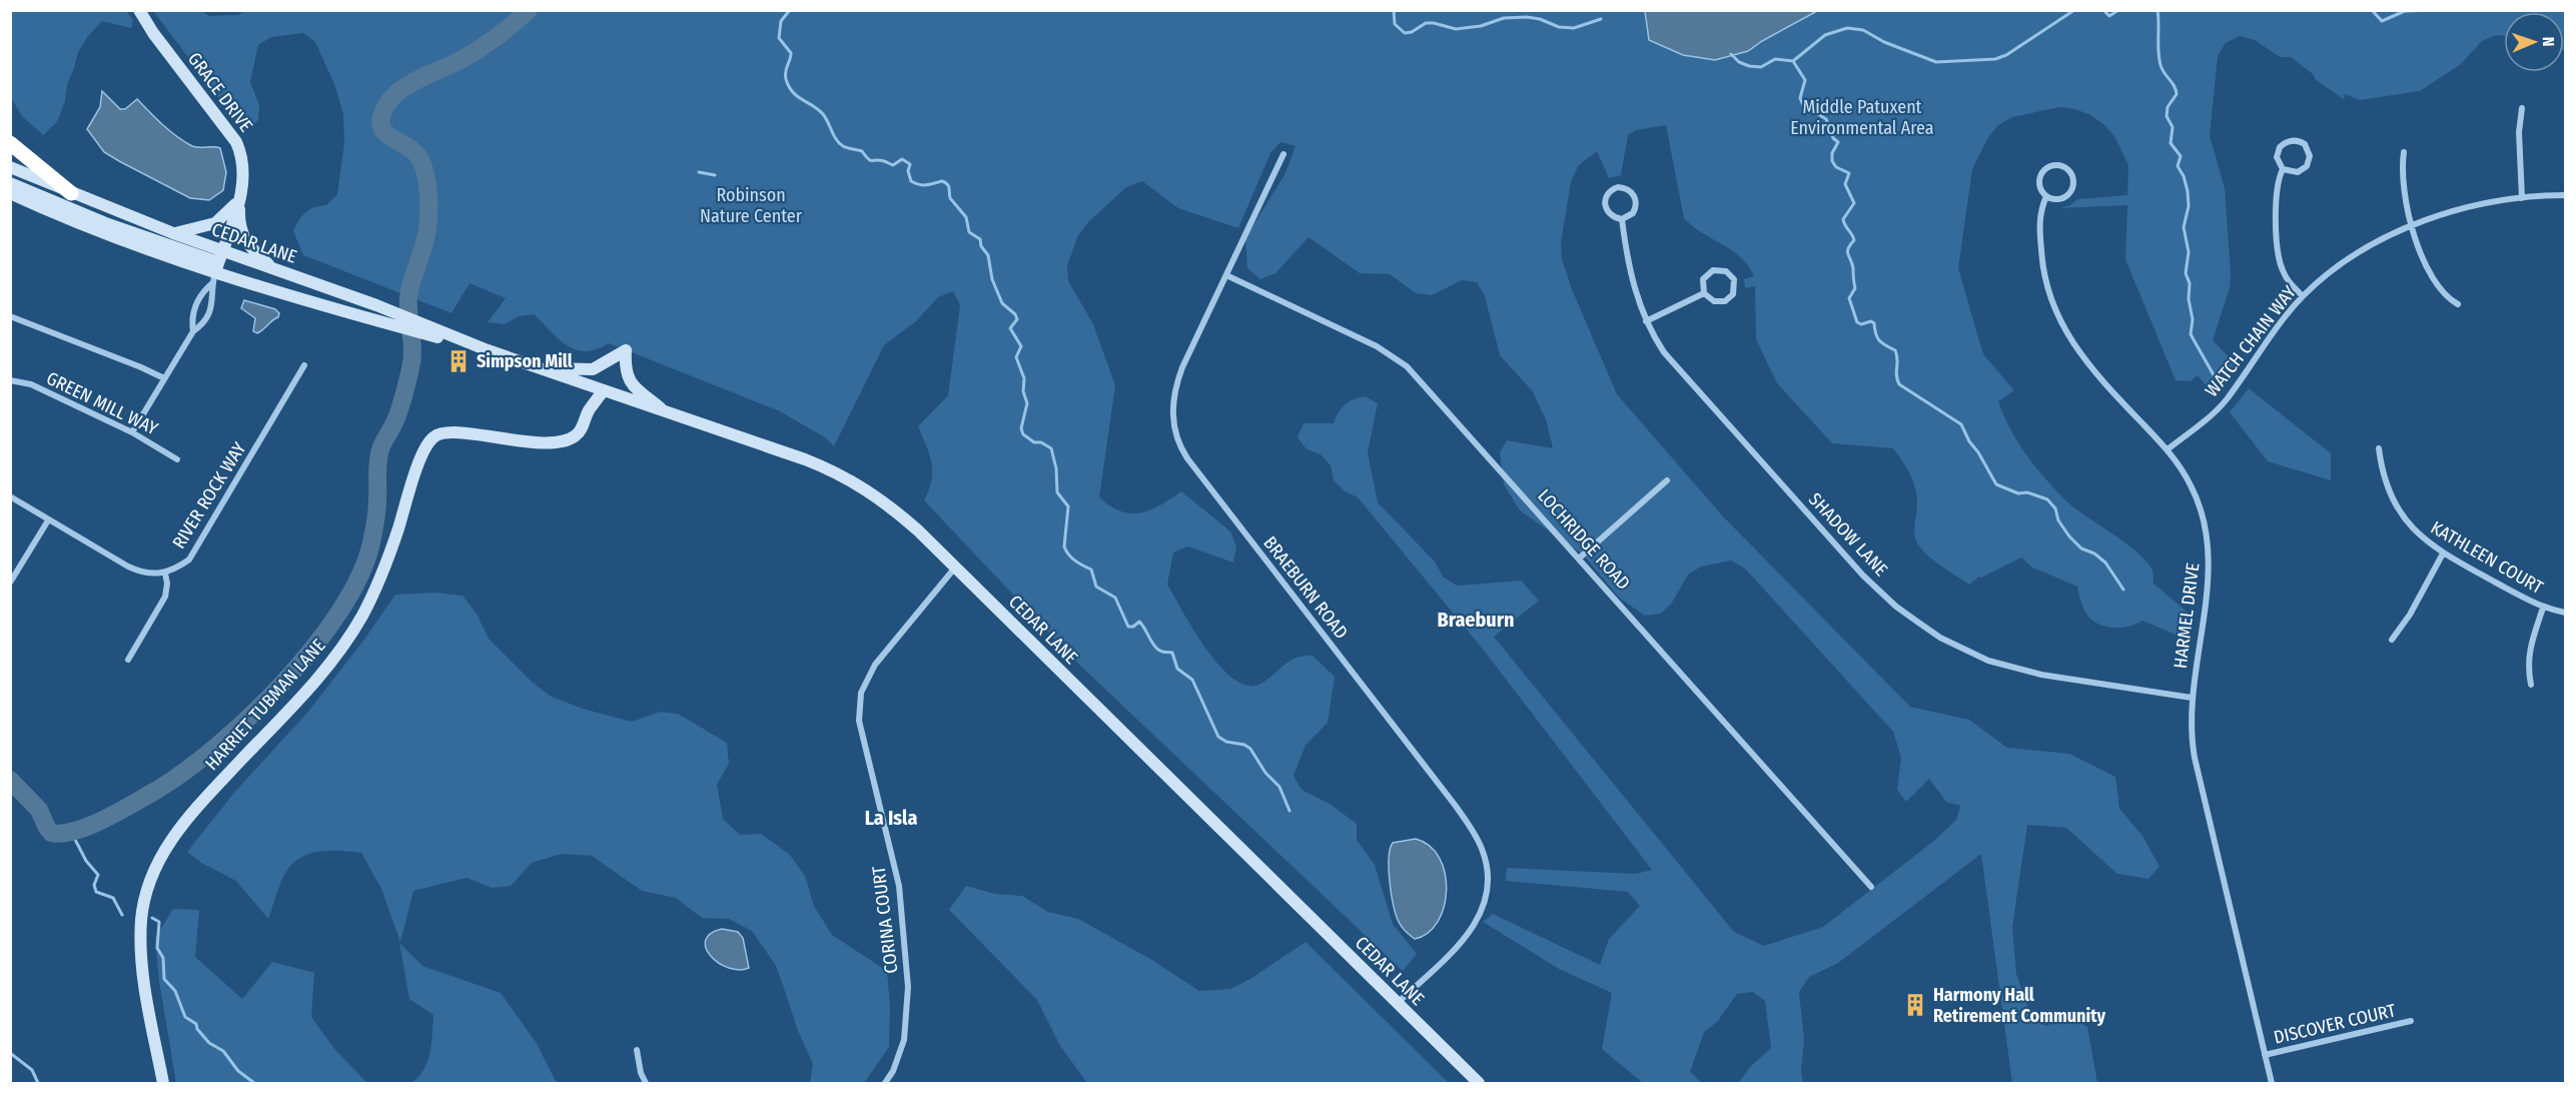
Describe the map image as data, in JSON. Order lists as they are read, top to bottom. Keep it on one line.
{"streets":{"main road":["GRACE DRIVE","CEDAR LANE","HARRIET TUBMAN LANE"],"street":["WATCH CHAIN WAY","GREEN MILL WAY","RIVER ROCK WAY","SHADOW LANE","LOCHRIDGE ROAD","KATHLEEN COURT","BRAEBURN ROAD","HARMEL DRIVE","CORINA COURT","DISCOVER COURT"]},"crossings":[["GRACE DRIVE","CEDAR LANE"],["CEDAR LANE","BRAEBURN ROAD"],["CEDAR LANE","HARRIET TUBMAN LANE"],["CEDAR LANE","CORINA COURT"],["WATCH CHAIN WAY","HARMEL DRIVE"],["SHADOW LANE","HARMEL DRIVE"],["LOCHRIDGE ROAD","BRAEBURN ROAD"],["HARMEL DRIVE","DISCOVER COURT"]],"districts":["Braeburn","La Isla"],"parks":["Middle Patuxent Environmental Area","Robinson Nature Center"],"places":{"building":["Simpson Mill","Harmony Hall Retirement Community"]},"north":"right"}
